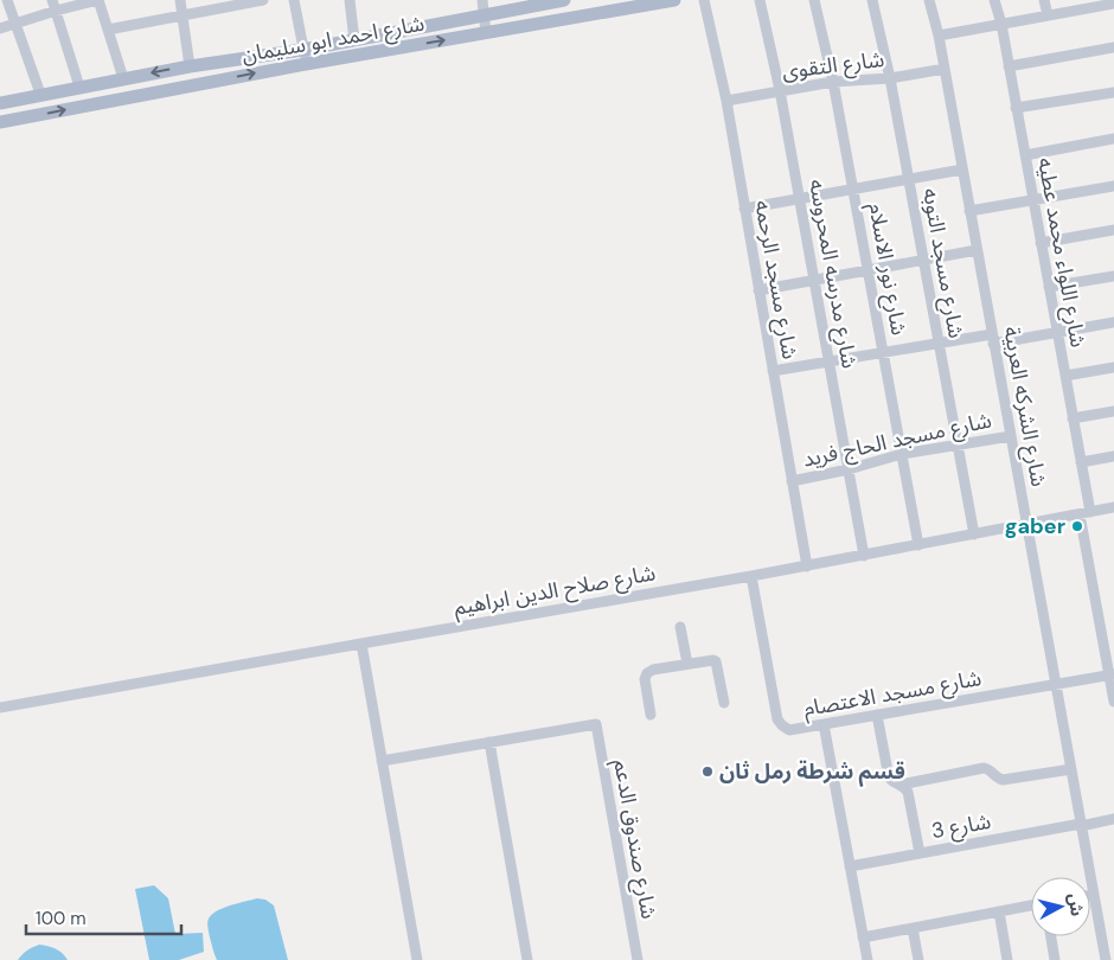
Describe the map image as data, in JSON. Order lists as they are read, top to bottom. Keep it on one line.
{"streets":{"main road":["شارع احمد ابو سليمان"],"street":["شارع التقوى","شارع اللواء محمد عطيه","شارع مسجد التوبه","شارع نور الاسلام","شارع مدرسه المحروسه","شارع مسجد الرحمه","شارع الشركه العربية","شارع مسجد الحاج فريد","شارع صلاح الدين ابراهيم","شارع مسجد الاعتصام","شارع 3","شارع صندوق الدعم"]},"crossings":[["شارع التقوى","شارع مسجد التوبه"],["شارع التقوى","شارع نور الاسلام"],["شارع التقوى","شارع مدرسه المحروسه"],["شارع التقوى","شارع مسجد الرحمه"],["شارع التقوى","شارع الشركه العربية"],["شارع اللواء محمد عطيه","شارع صلاح الدين ابراهيم"],["شارع اللواء محمد عطيه","شارع مسجد الاعتصام"],["شارع مسجد التوبه","شارع مسجد الحاج فريد"],["شارع مسجد التوبه","شارع صلاح الدين ابراهيم"],["شارع نور الاسلام","شارع مسجد الحاج فريد"],["شارع نور الاسلام","شارع صلاح الدين ابراهيم"],["شارع مدرسه المحروسه","شارع مسجد الحاج فريد"],["شارع مدرسه المحروسه","شارع صلاح الدين ابراهيم"],["شارع مسجد الرحمه","شارع مسجد الحاج فريد"],["شارع مسجد الرحمه","شارع صلاح الدين ابراهيم"],["شارع الشركه العربية","شارع مسجد الحاج فريد"],["شارع الشركه العربية","شارع صلاح الدين ابراهيم"],["شارع الشركه العربية","شارع مسجد الاعتصام"],["شارع الشركه العربية","شارع 3"],["شارع صلاح الدين ابراهيم","شارع مسجد الاعتصام"]],"places":["gaber","قسم شرطة رمل ثان"],"scale_bar":"100 m","north":"right"}
